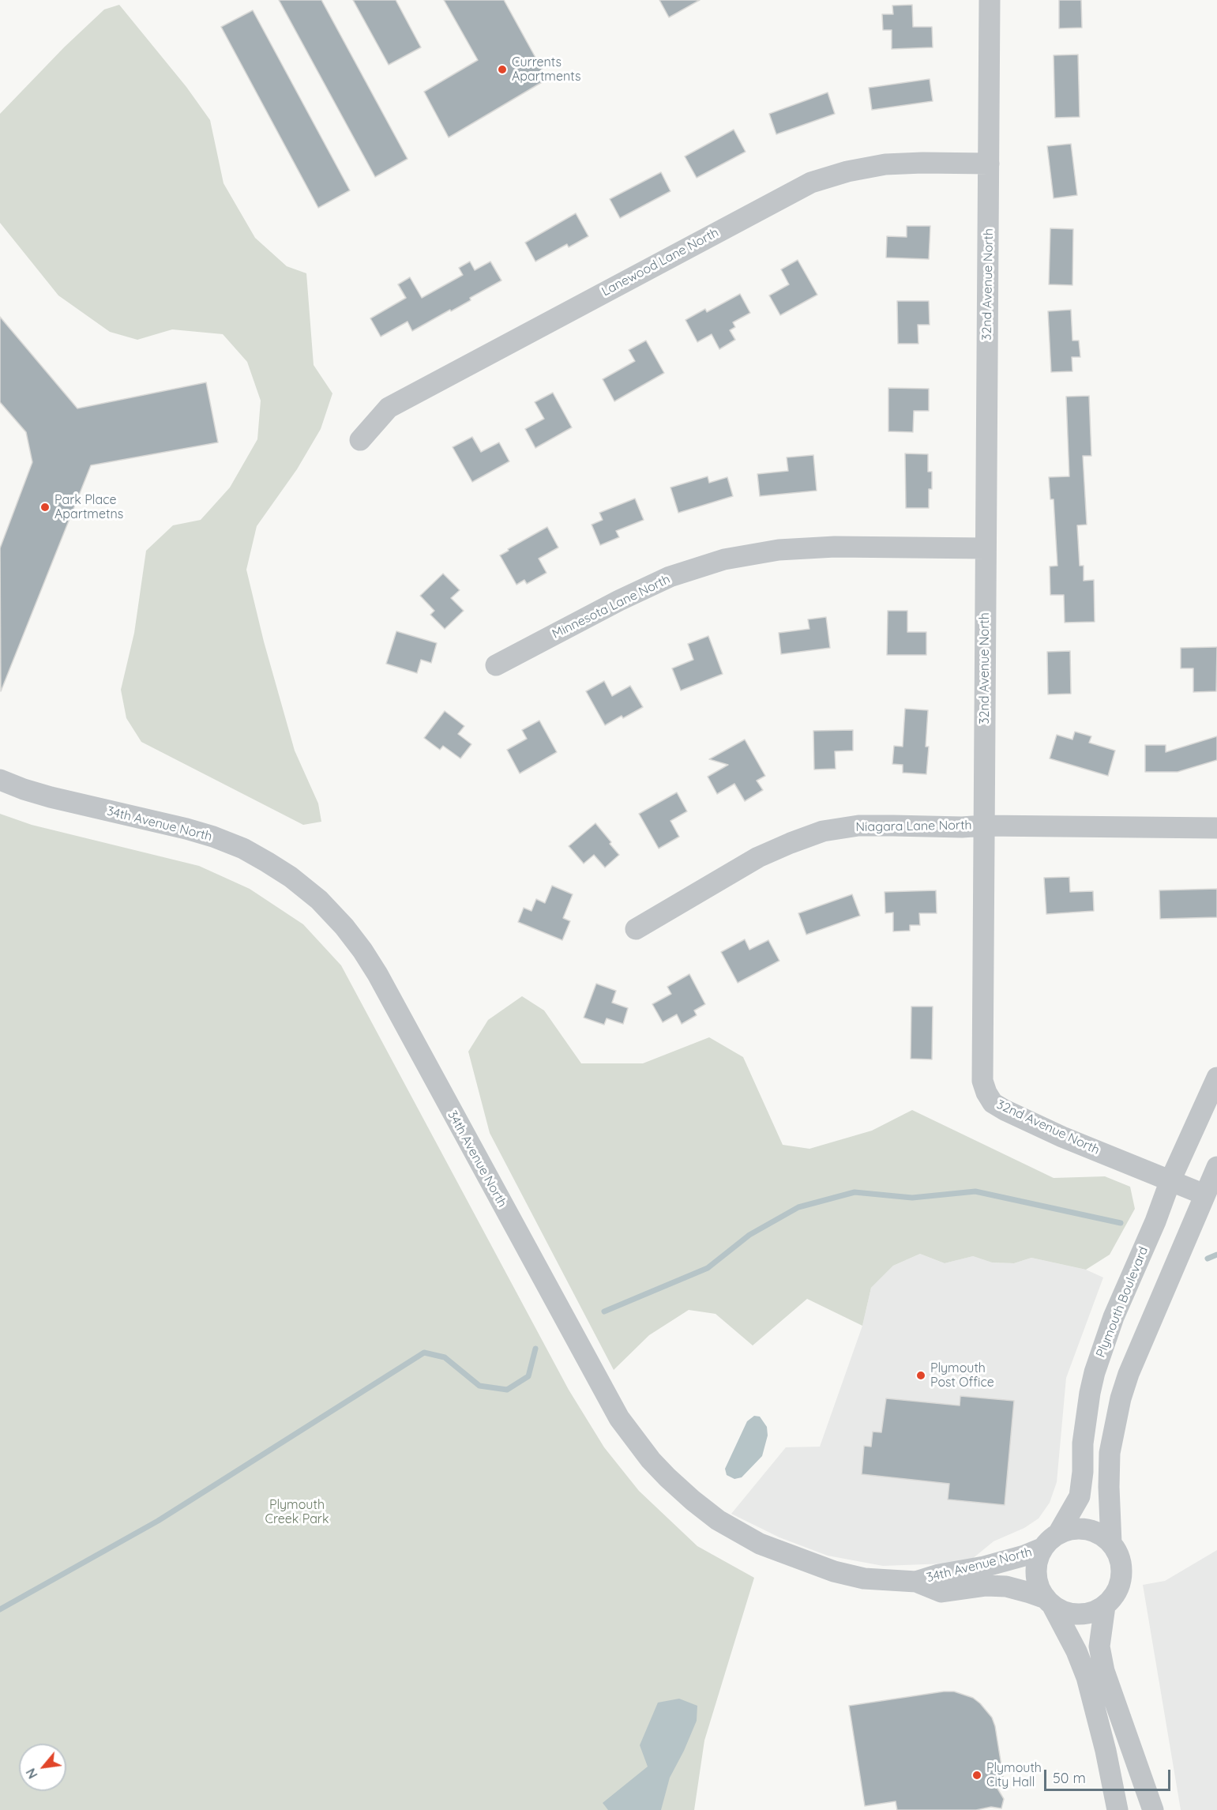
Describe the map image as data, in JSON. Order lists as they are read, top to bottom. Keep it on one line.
{"streets":{"street":["Lanewood Lane North","32nd Avenue North","Minnesota Lane North","34th Avenue North","Niagara Lane North","Plymouth Boulevard"]},"crossings":[["Lanewood Lane North","32nd Avenue North"],["32nd Avenue North","Minnesota Lane North"],["32nd Avenue North","Niagara Lane North"],["32nd Avenue North","Plymouth Boulevard"],["34th Avenue North","Plymouth Boulevard"]],"parks":["Plymouth Creek Park"],"places":["Currents Apartments","Park Place Apartmetns","Plymouth Post Office","Plymouth City Hall"],"scale_bar":"50 m","north":"bottom left"}
